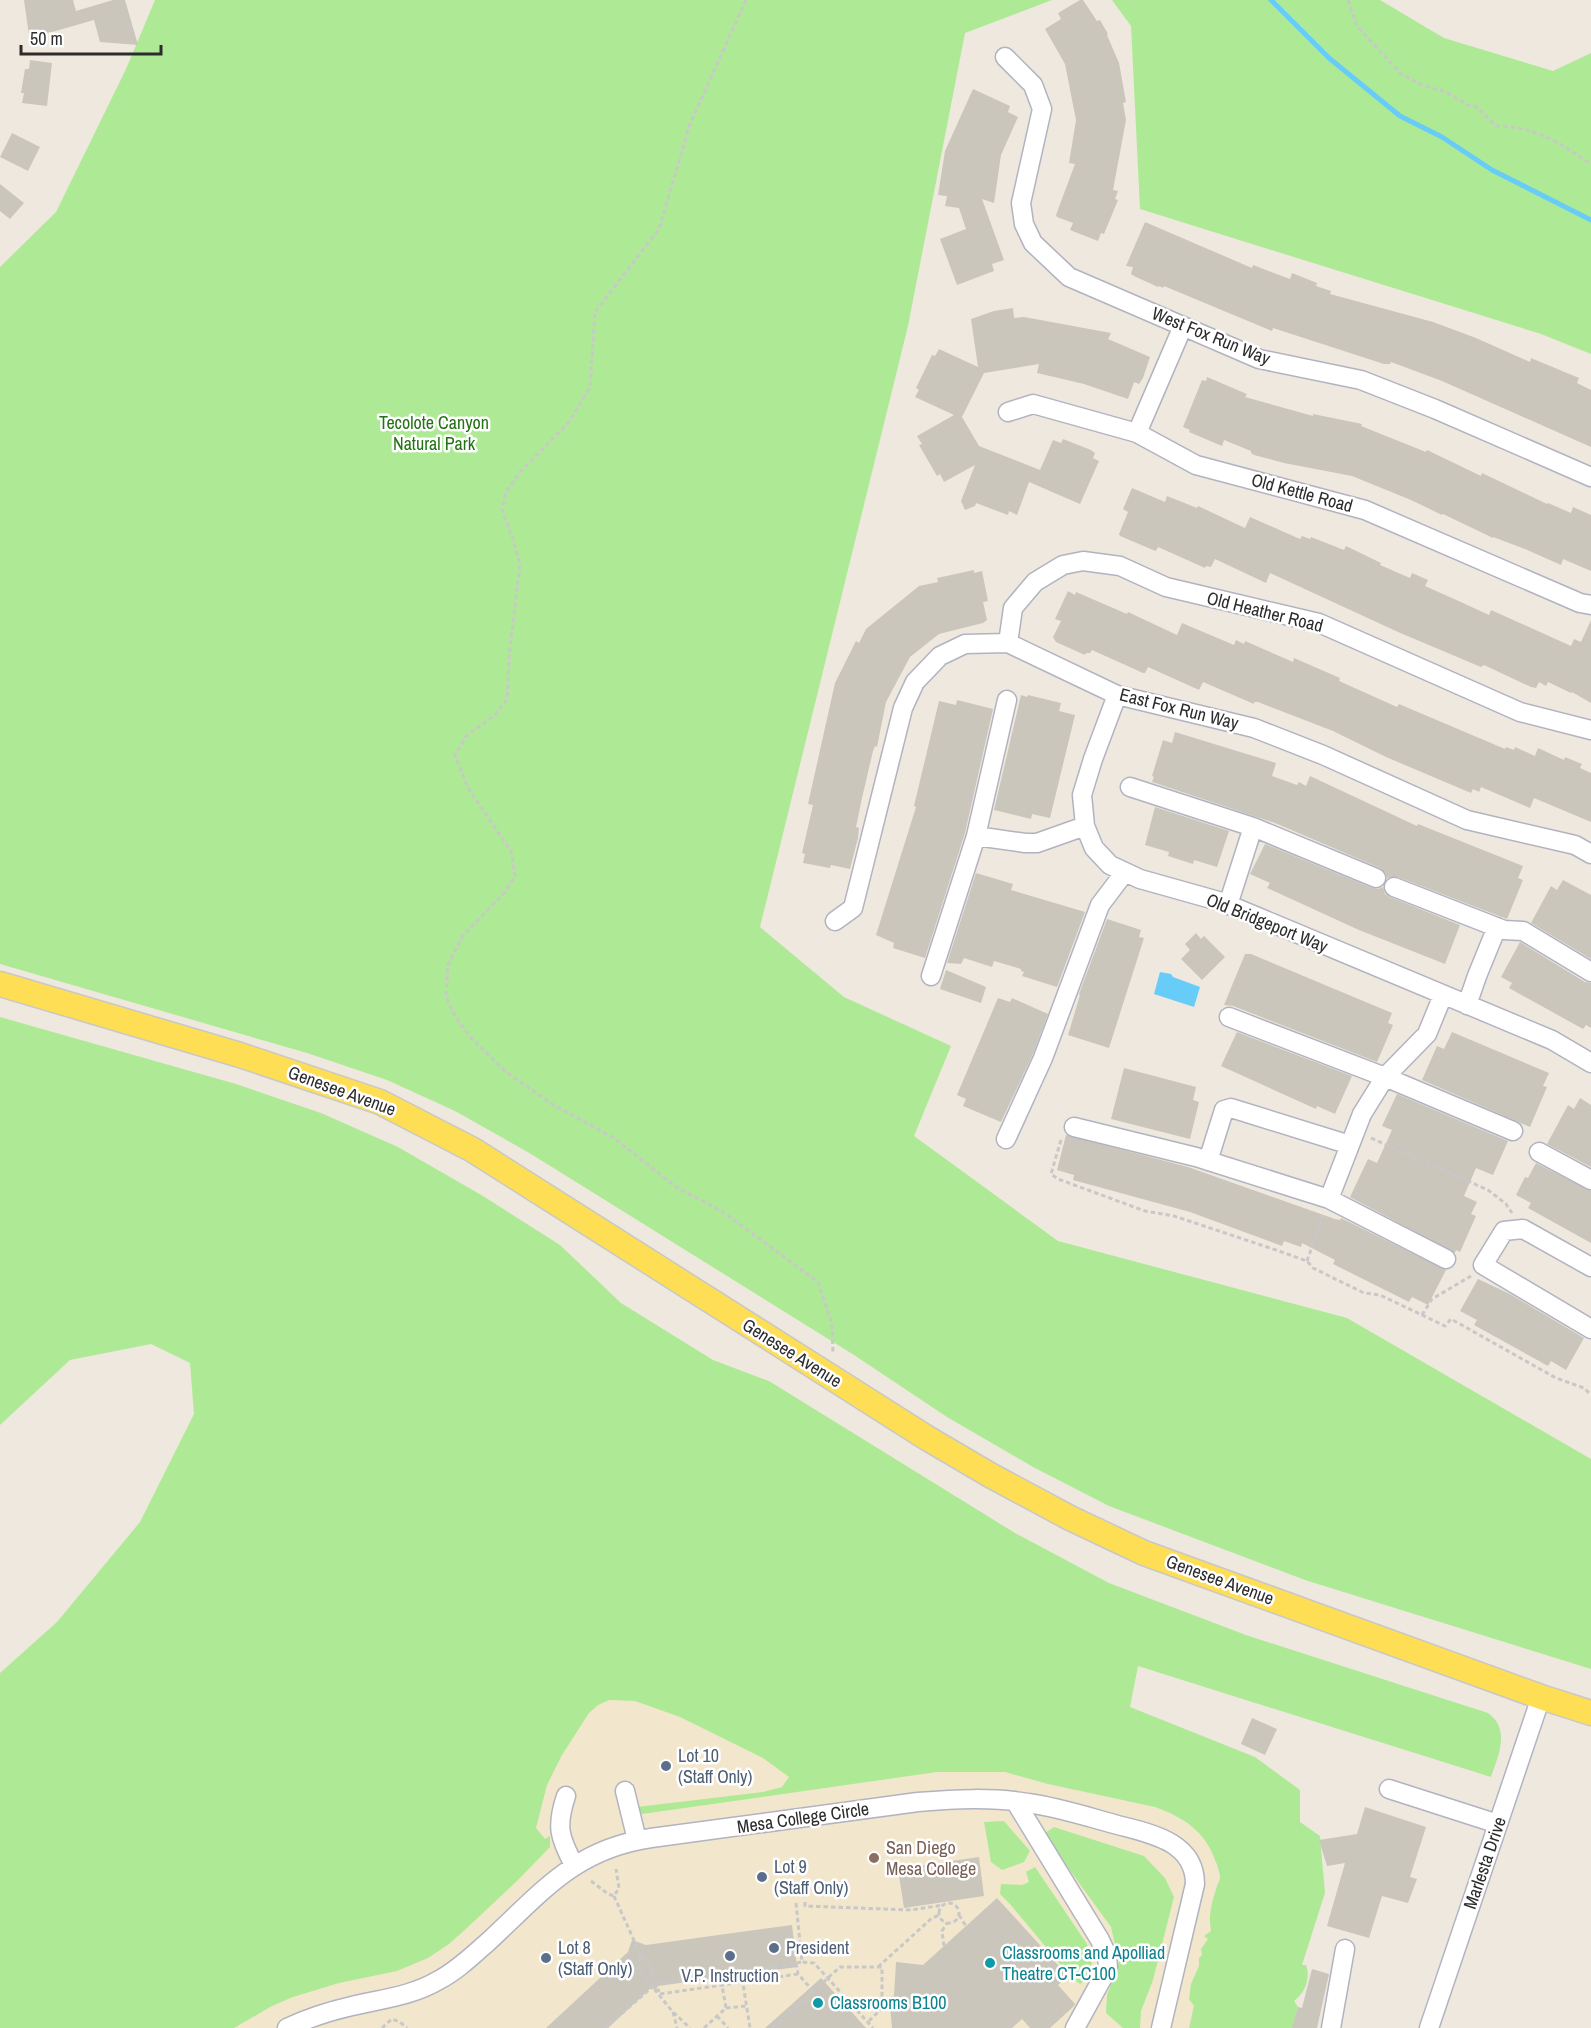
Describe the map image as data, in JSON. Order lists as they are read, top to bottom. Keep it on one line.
{"streets":{"main road":["Genesee Avenue"],"street":["West Fox Run Way","Old Kettle Road","Old Heather Road","East Fox Run Way","Old Bridgeport Way","Mesa College Circle","Marlesta Drive"]},"crossings":[["Old Heather Road","East Fox Run Way"],["East Fox Run Way","Old Bridgeport Way"],["Genesee Avenue","Marlesta Drive"]],"parks":["Tecolote Canyon Natural Park"],"places":["Lot 10 (Staff Only)","San Diego Mesa College","Lot 9 (Staff Only)","President","V.P. Instruction","Lot 8 (Staff Only)","Classrooms and Apolliad Theatre CT-C100","Classrooms B100"],"scale_bar":"50 m"}
